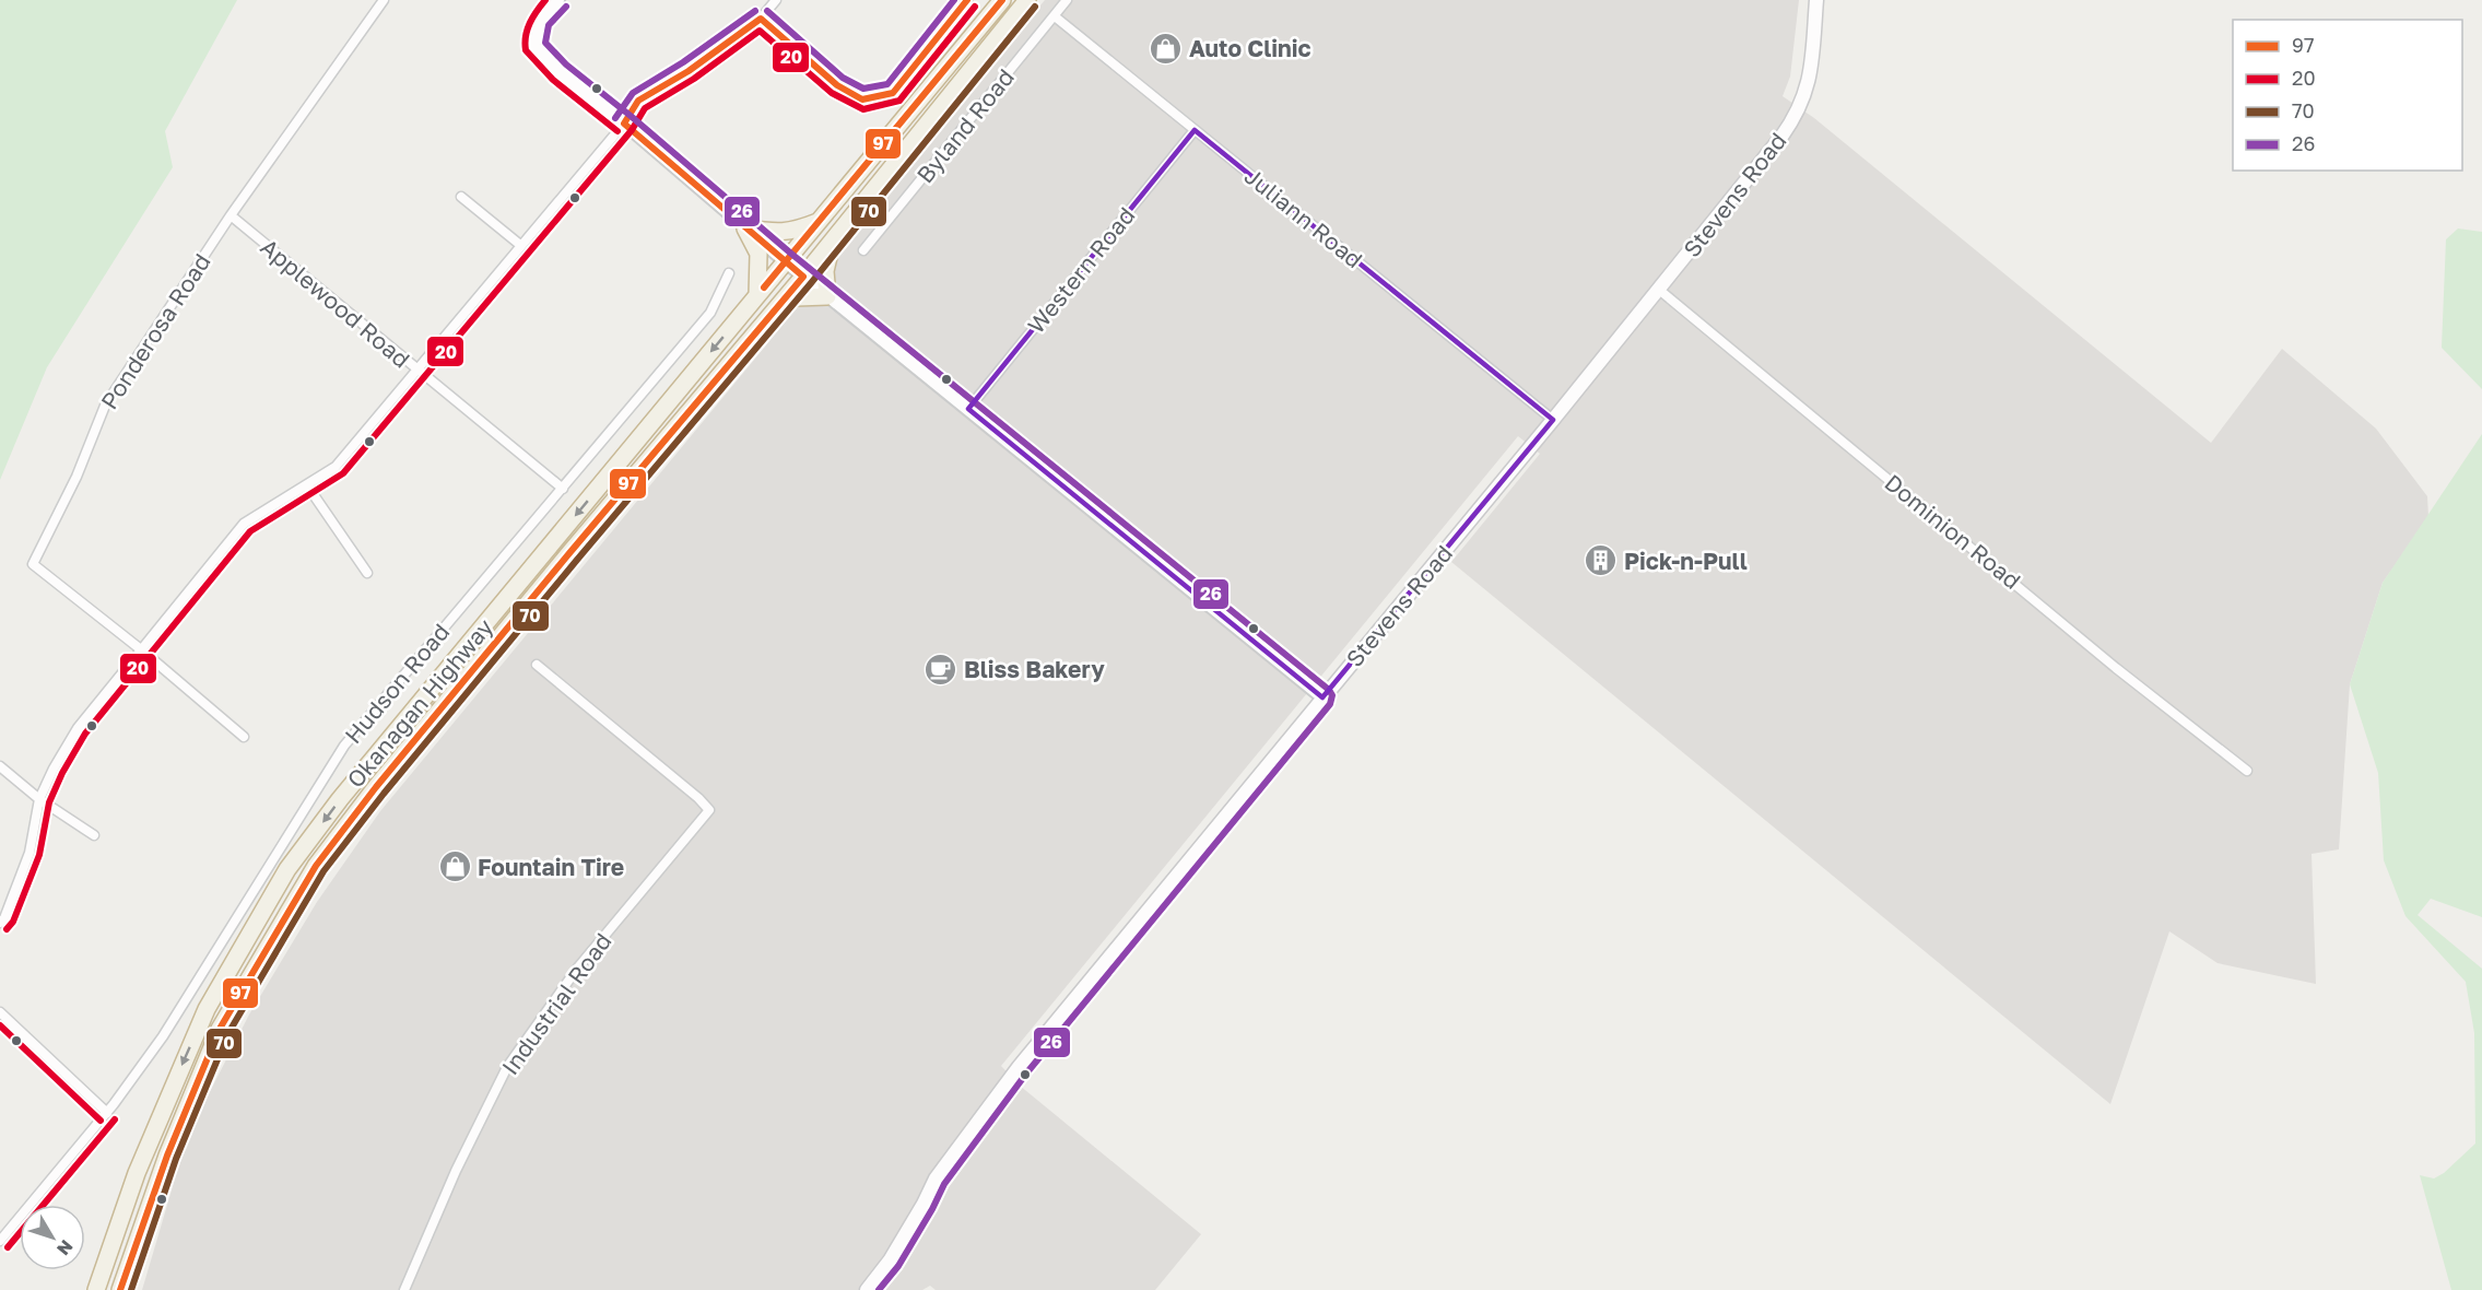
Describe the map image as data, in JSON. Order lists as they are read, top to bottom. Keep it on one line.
{"streets":{"highway":["Okanagan Highway"],"main road":["Stevens Road"],"street":["Byland Road","Juliann Road","Western Road","Applewood Road","Ponderosa Road","Dominion Road","Hudson Road","Industrial Road"]},"crossings":[["Byland Road","Juliann Road"],["Stevens Road","Juliann Road"],["Stevens Road","Dominion Road"],["Juliann Road","Western Road"],["Applewood Road","Ponderosa Road"],["Applewood Road","Hudson Road"]],"places":{"shop":["Auto Clinic","Fountain Tire"],"building":["Pick-n-Pull"],"cafe":["Bliss Bakery"]},"lines":["transit line 97","transit line 20","transit line 26","transit line 70"],"legend":["97","20","70","26"],"north":"bottom right"}
